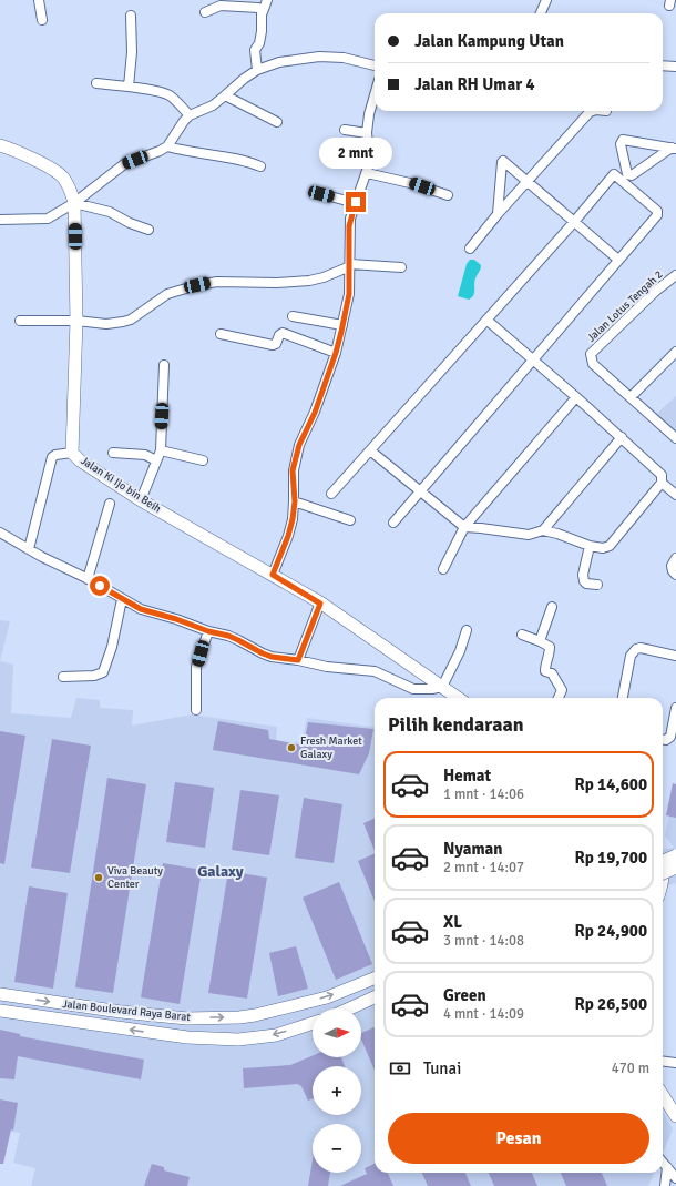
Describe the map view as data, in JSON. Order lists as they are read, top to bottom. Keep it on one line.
{"streets":{"street":["Jalan Lotus Tengah 2","Jalan Ki Ijo bin Beih","Jalan Boulevard Raya Barat"]},"districts":["Galaxy"],"places":["Fresh Market Galaxy","Viva Beauty Center"],"north":"right","page":{"banner":["Jalan Kampung Utan","Jalan RH Umar 4"],"bubble":"2 mnt","heading":"Pilih kendaraan","list":[{"name":"Hemat","note":"1 mnt · 14:06","value":"Rp 14,600"},{"name":"Nyaman","note":"2 mnt · 14:07","value":"Rp 19,700"},{"name":"XL","note":"3 mnt · 14:08","value":"Rp 24,900"},{"name":"Green","note":"4 mnt · 14:09","value":"Rp 26,500"}],"map_buttons":["+","−"],"pay":["Tunai","470 m"],"buttons":"Pesan"}}
